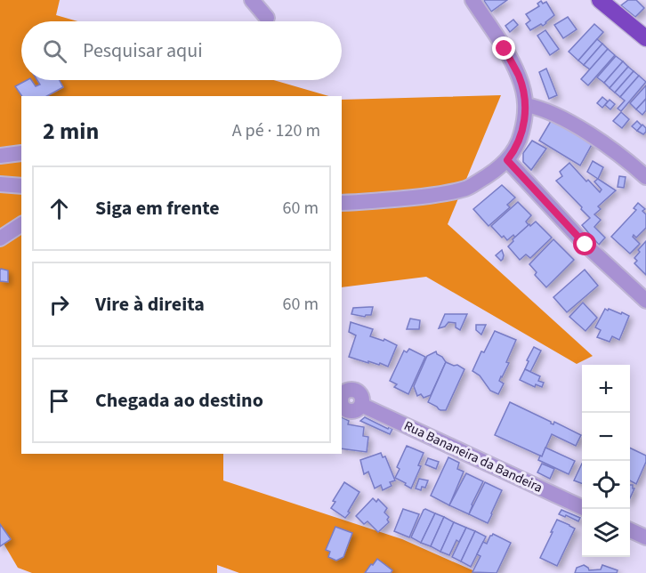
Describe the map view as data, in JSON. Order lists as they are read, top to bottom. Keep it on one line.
{"streets":{"street":["Rua Bananeira da Bandeira"]},"page":{"search":"Pesquisar aqui","heading":["2 min","A pé · 120 m"],"list":[["Siga em frente","60 m"],["Vire à direita","60 m"],"Chegada ao destino"],"map_buttons":["+","−"]}}
